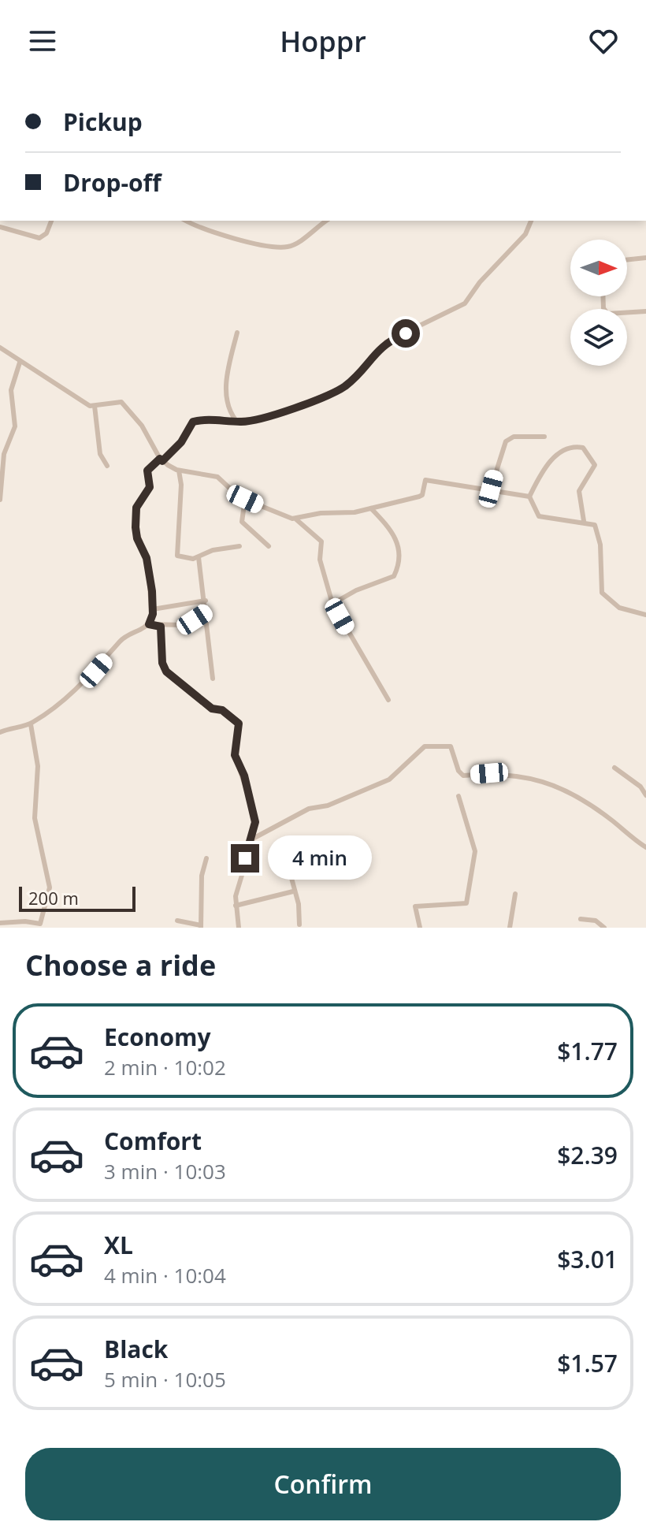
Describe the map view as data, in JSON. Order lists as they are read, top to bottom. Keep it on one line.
{"scale_bar":"200 m","north":"right","page":{"header":"Hoppr","banner":["Pickup","Drop-off"],"bubble":"4 min","scale":"200 m","heading":"Choose a ride","list":[{"name":"Economy","note":"2 min · 10:02","value":"$1.77"},{"name":"Comfort","note":"3 min · 10:03","value":"$2.39"},{"name":"XL","note":"4 min · 10:04","value":"$3.01"},{"name":"Black","note":"5 min · 10:05","value":"$1.57"}],"buttons":"Confirm"}}
